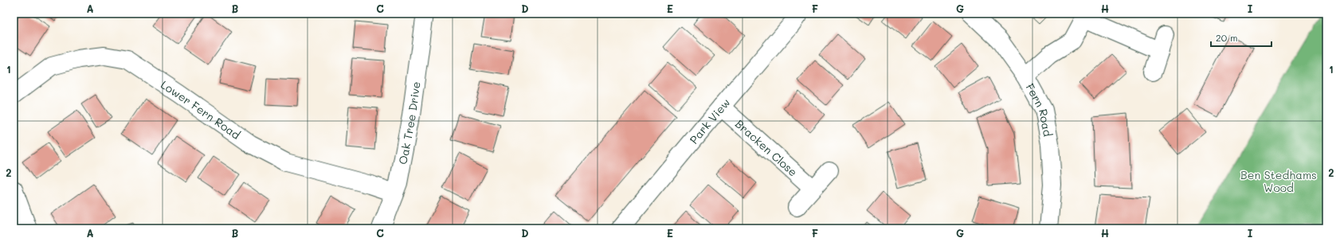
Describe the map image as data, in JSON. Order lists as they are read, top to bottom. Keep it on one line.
{"streets":{"street":["Lower Fern Road","Fern Road","Park View","Oak Tree Drive","Bracken Close"]},"crossings":[["Lower Fern Road","Oak Tree Drive"],["Park View","Bracken Close"]],"parks":["Ben Stedhams Wood"],"scale_bar":"20 m","grid":{"columns":["A","B","C","D","E","F","G","H","I"],"rows":["1","2"]}}
